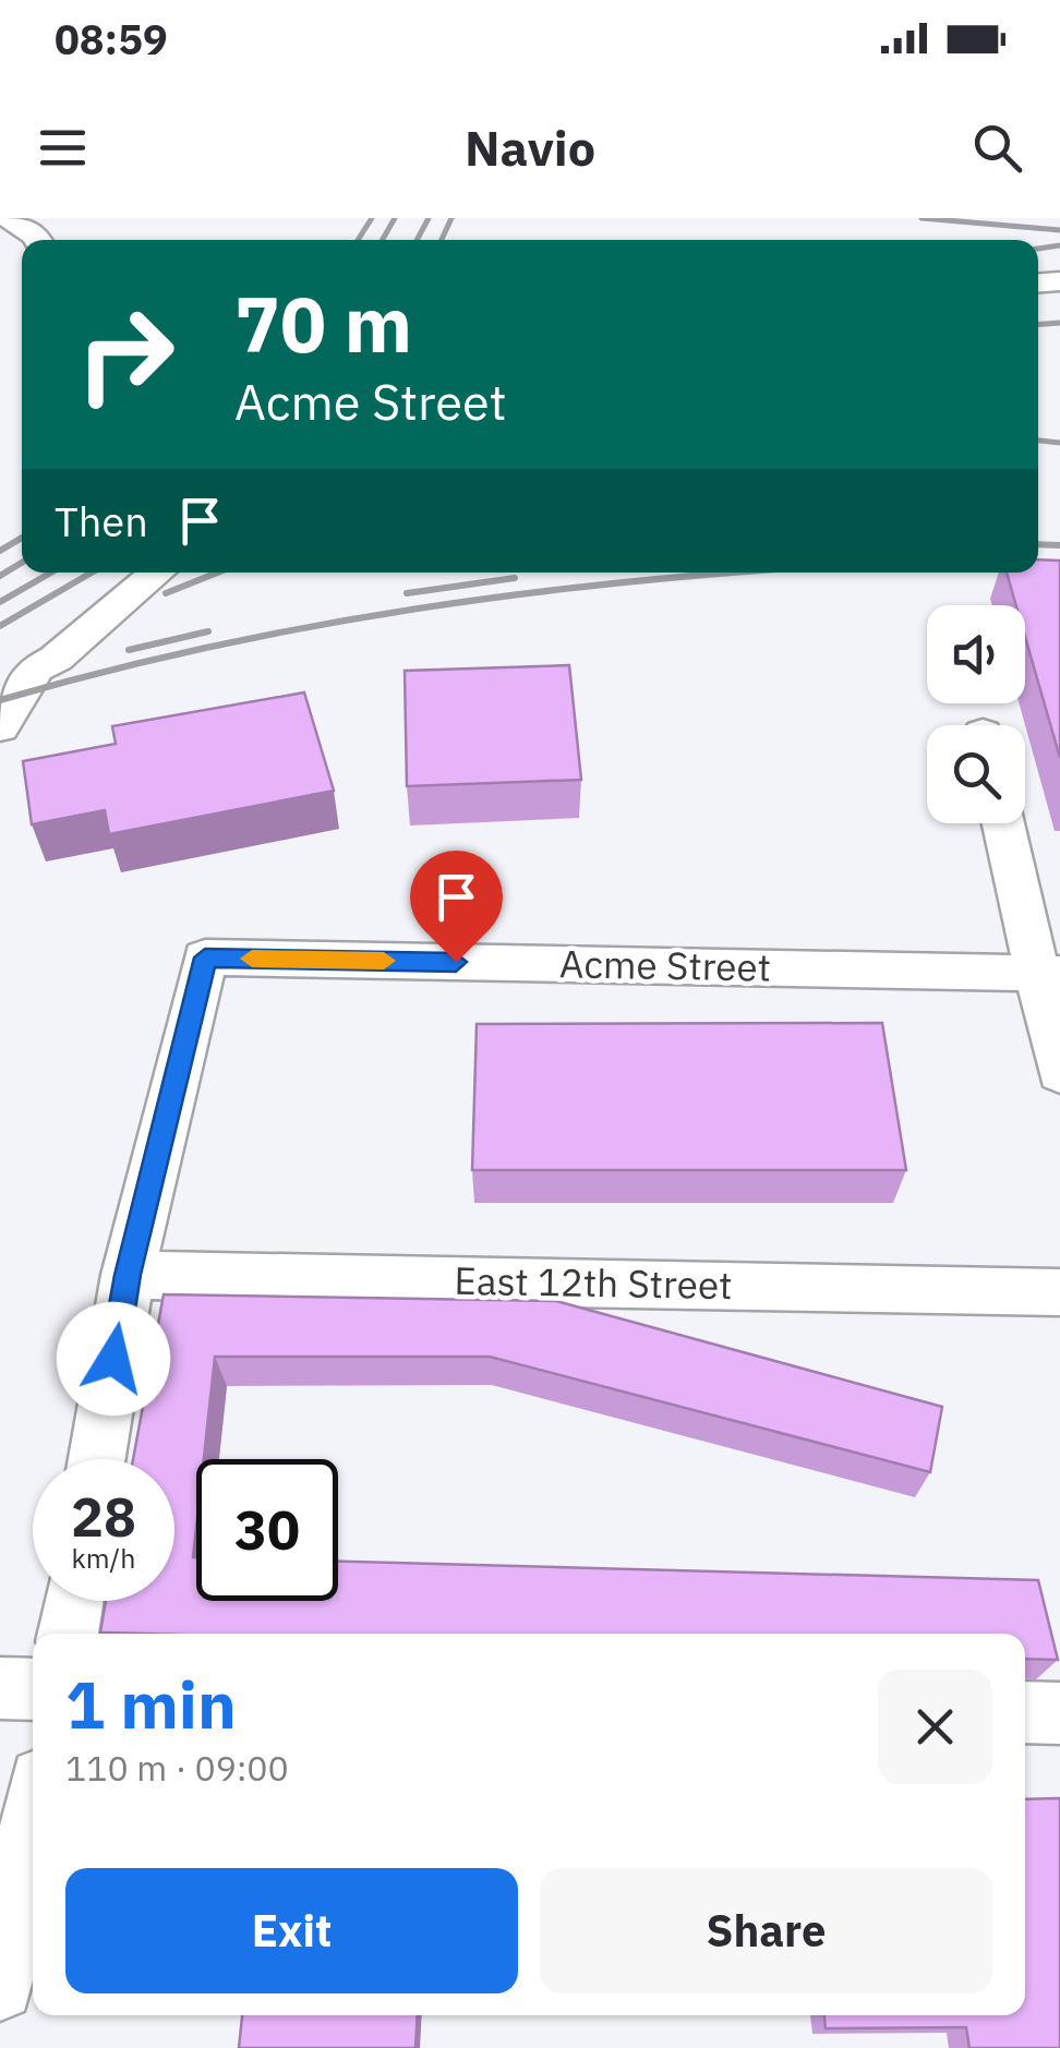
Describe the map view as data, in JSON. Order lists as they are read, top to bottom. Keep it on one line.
{"streets":{"street":["Acme Street","East 12th Street"]},"crossings":[["Acme Street","East 12th Street"]],"page":{"status":"08:59","header":"Navio","turn":["70 m","Acme Street"],"then":"Then","speed":"28 km/h","limit":"30","heading":["1 min","110 m · 09:00"],"buttons":["Exit","Share"]}}
